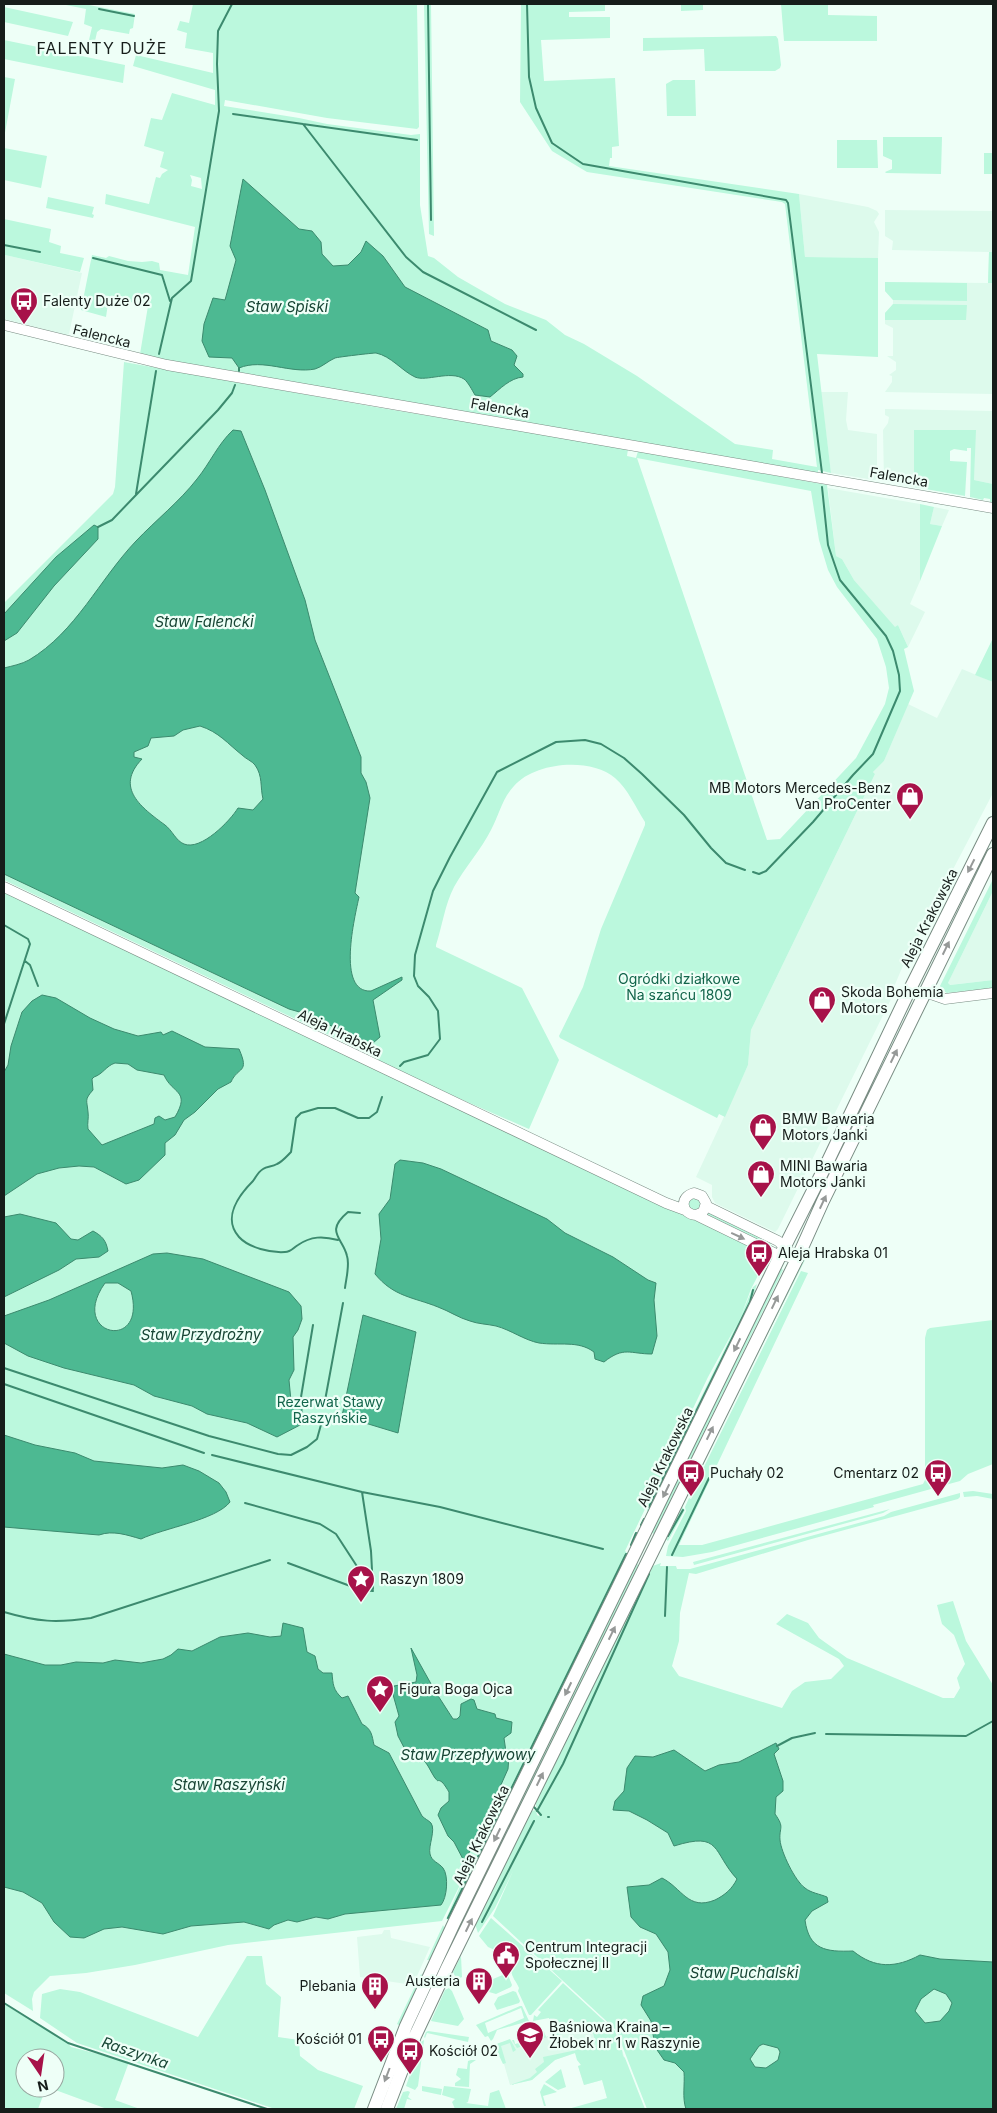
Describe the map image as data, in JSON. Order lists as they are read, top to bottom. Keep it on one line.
{"streets":{"main road":["Aleja Krakowska"],"street":["Falencka","Aleja Hrabska"]},"districts":["FALENTY DUŻE"],"water":["Staw Spiski","Staw Falencki","Staw Przydrożny","Staw Przepływowy","Staw Raszyński","Staw Puchalski","Raszynka"],"parks":["Ogródki działkowe Na szańcu 1809","Rezerwat Stawy Raszyńskie"],"places":{"bus stop":["Falenty Duże 02","Aleja Hrabska 01","Puchały 02","Cmentarz 02","Kościół 01","Kościół 02"],"shop":["MB Motors Mercedes-Benz Van ProCenter","Skoda Bohemia Motors","BMW Bawaria Motors Janki","MINI Bawaria Motors Janki"],"place":["Raszyn 1809","Figura Boga Ojca"],"public building":["Centrum Integracji Społecznej II"],"building":["Austeria","Plebania"],"school or university":["Baśniowa Kraina – Żłobek nr 1 w Raszynie"]},"north":"bottom"}
